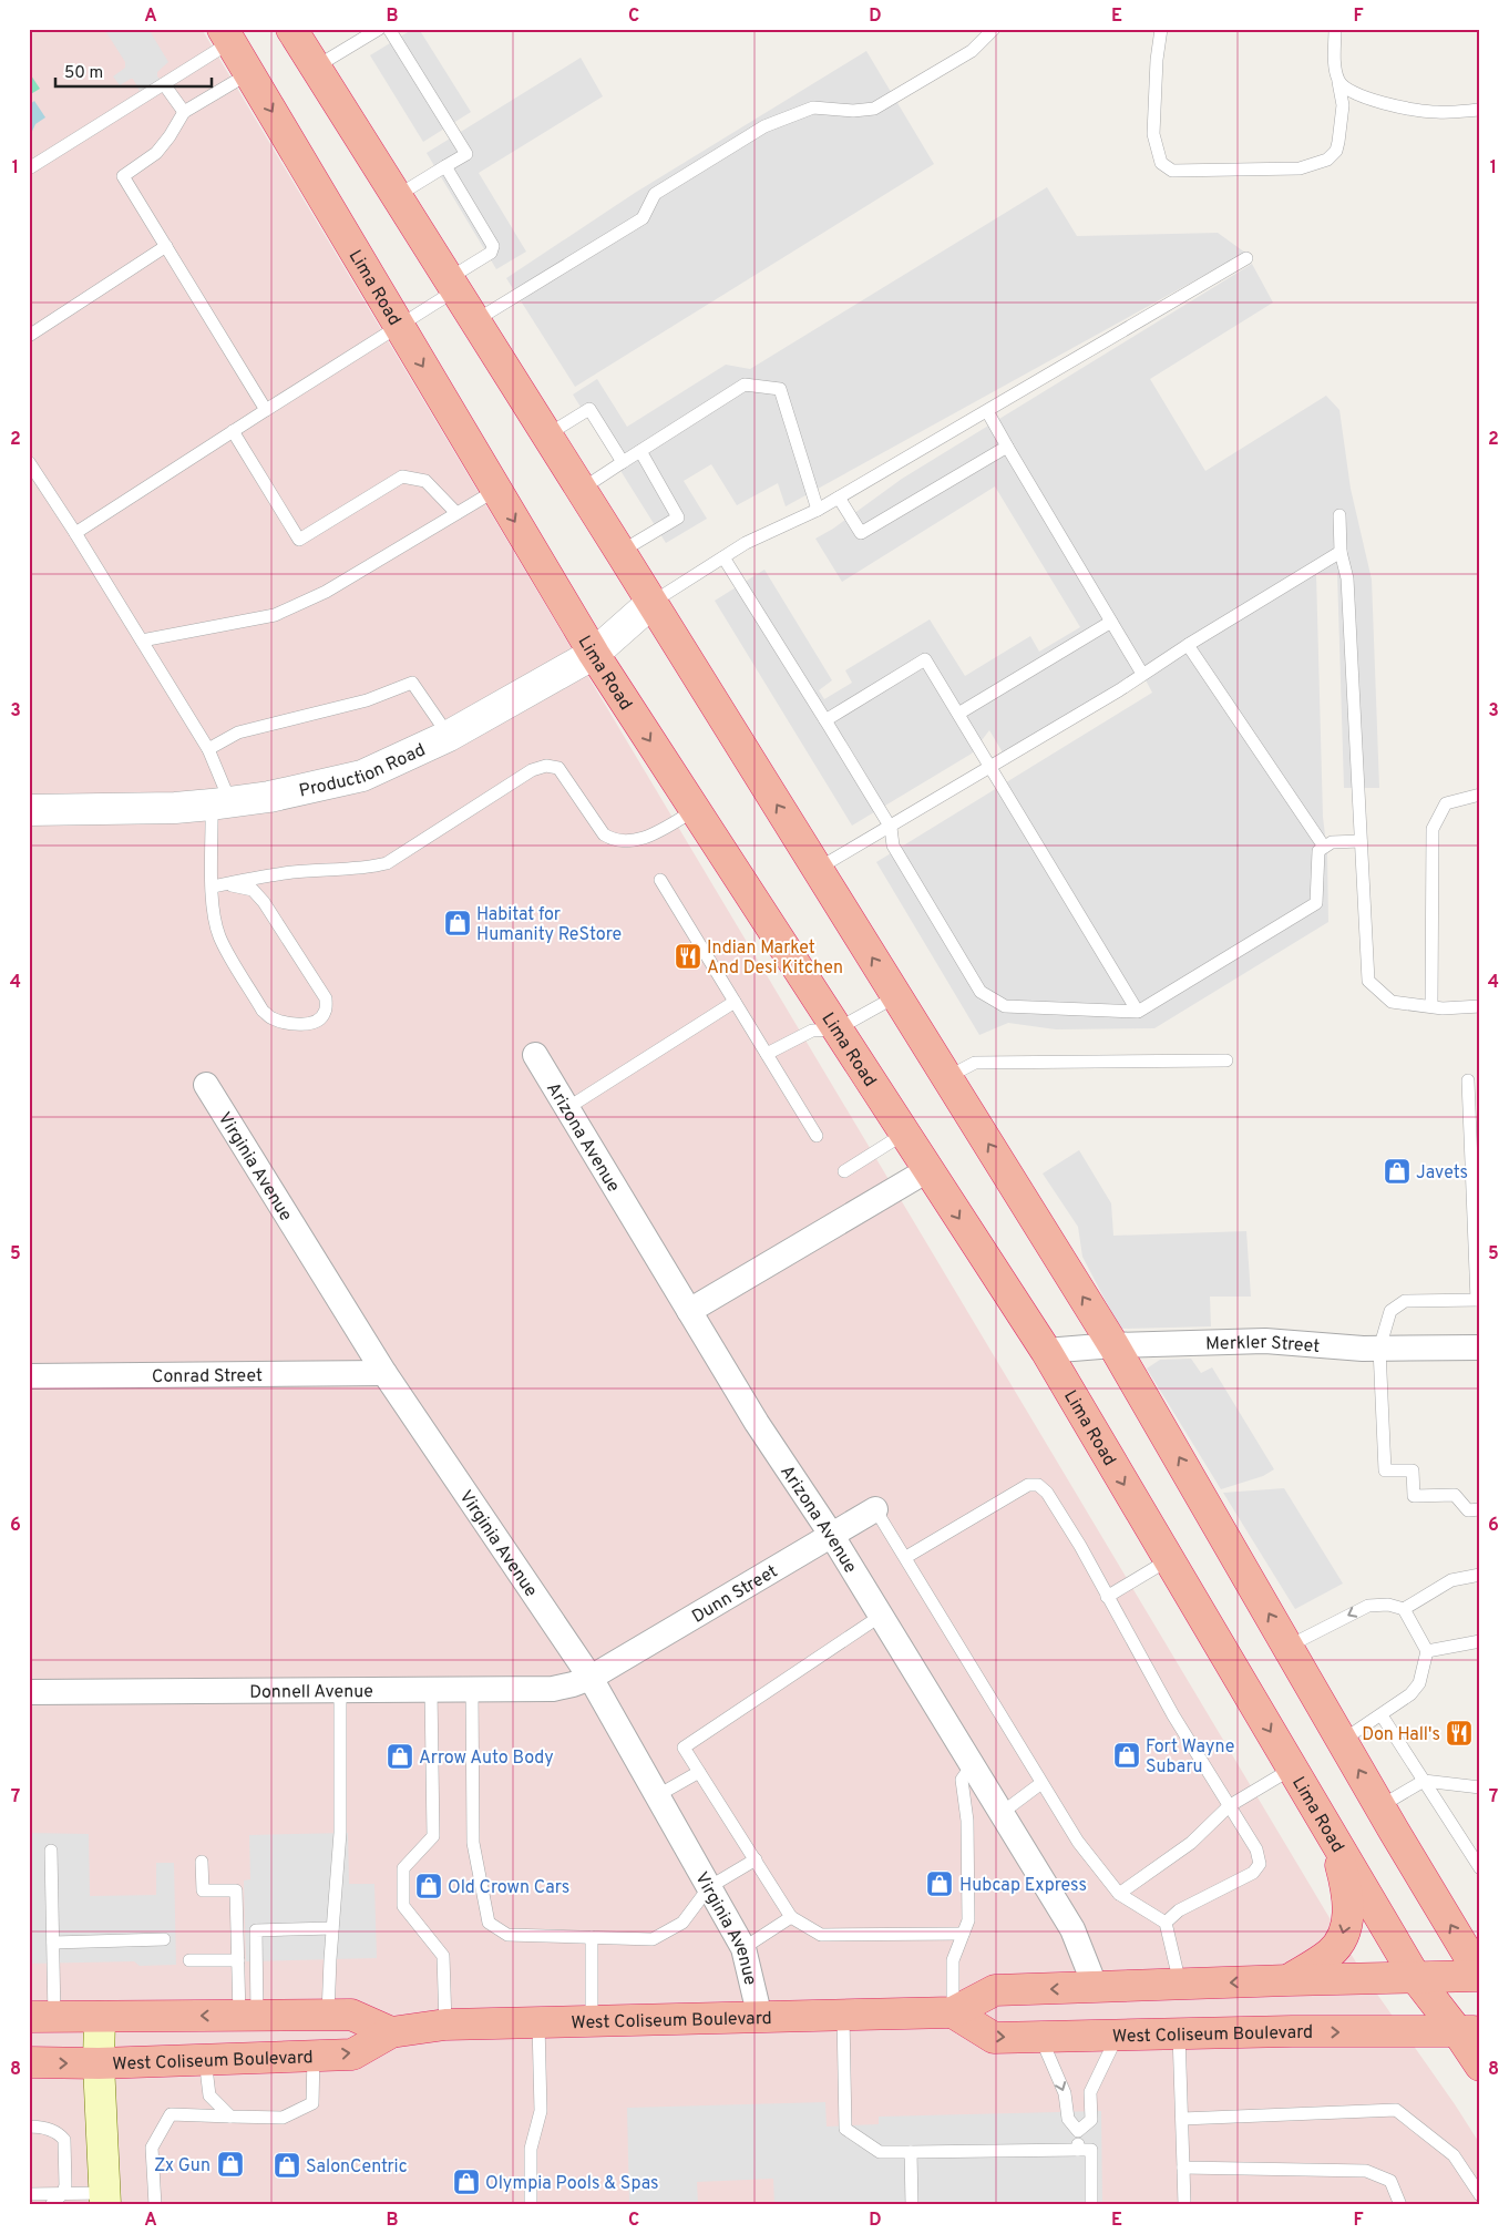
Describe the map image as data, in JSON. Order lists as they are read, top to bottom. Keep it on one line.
{"streets":{"highway":["Lima Road","West Coliseum Boulevard"],"street":["Production Road","Arizona Avenue","Virginia Avenue","Merkler Street","Conrad Street","Dunn Street","Donnell Avenue"]},"crossings":[["Lima Road","Production Road"],["Lima Road","Merkler Street"],["Lima Road","West Coliseum Boulevard"],["Arizona Avenue","Dunn Street"],["Arizona Avenue","West Coliseum Boulevard"],["Virginia Avenue","Conrad Street"],["Virginia Avenue","Dunn Street"],["Virginia Avenue","Donnell Avenue"],["Virginia Avenue","West Coliseum Boulevard"],["Dunn Street","Donnell Avenue"]],"places":{"shop":["Habitat for Humanity ReStore","Javets","Fort Wayne Subaru","Arrow Auto Body","Hubcap Express","Old Crown Cars","Zx Gun","SalonCentric","Olympia Pools & Spas"],"restaurant":["Indian Market And Desi Kitchen","Don Hall's"]},"scale_bar":"50 m","grid":{"columns":["A","B","C","D","E","F"],"rows":["1","2","3","4","5","6","7","8"]}}
